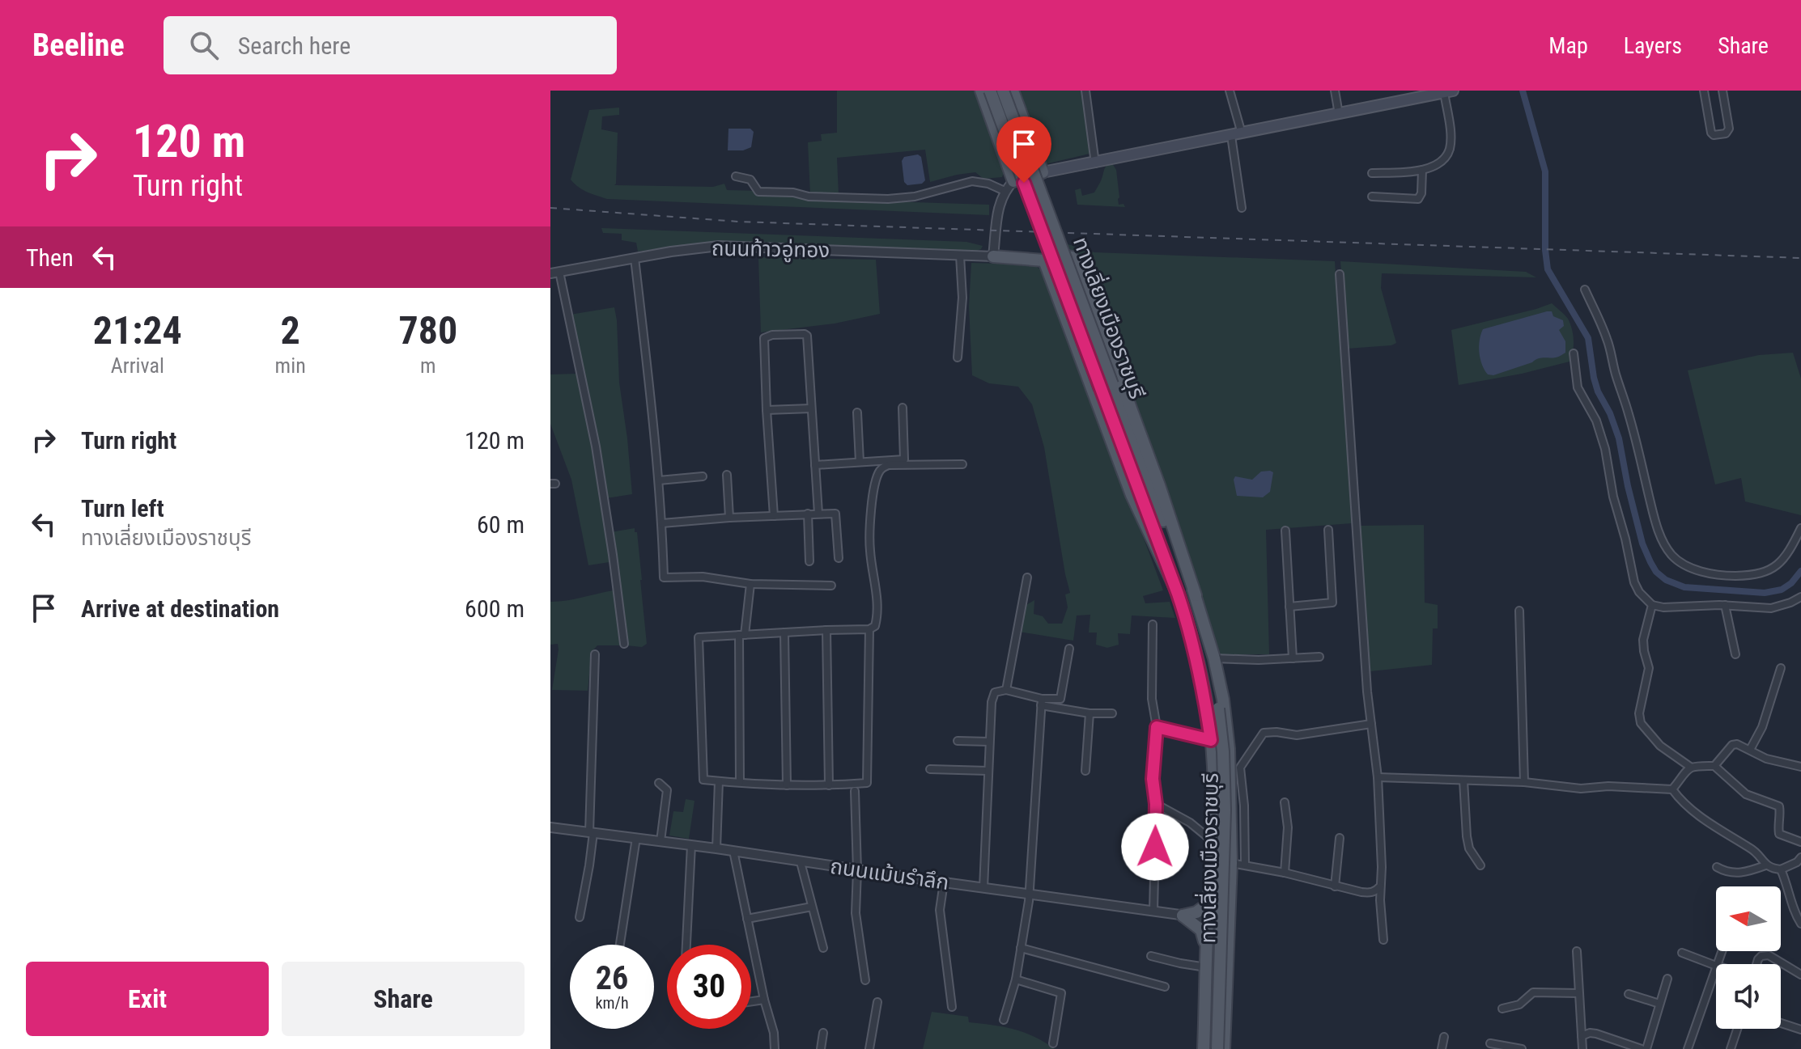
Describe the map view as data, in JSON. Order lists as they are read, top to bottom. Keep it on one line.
{"streets":{"main road":["ทางเลี่ยงเมืองราชบุรี"],"street":["ถนนท้าวอู่ทอง","ถนนแม้นรำลึก"]},"crossings":[["ทางเลี่ยงเมืองราชบุรี","ถนนแม้นรำลึก"]],"north":"left","page":{"header":"Beeline","search":"Search here","nav":["Map","Layers","Share"],"turn":["120 m","Turn right"],"then":"Then","eta":["21:24","Arrival","2","min","780","m"],"list":[{"name":"Turn right","value":"120 m"},{"name":"Turn left","note":"ทางเลี่ยงเมืองราชบุรี","value":"60 m"},{"name":"Arrive at destination","value":"600 m"}],"speed":"26 km/h","limit":"30","buttons":["Exit","Share"]}}
